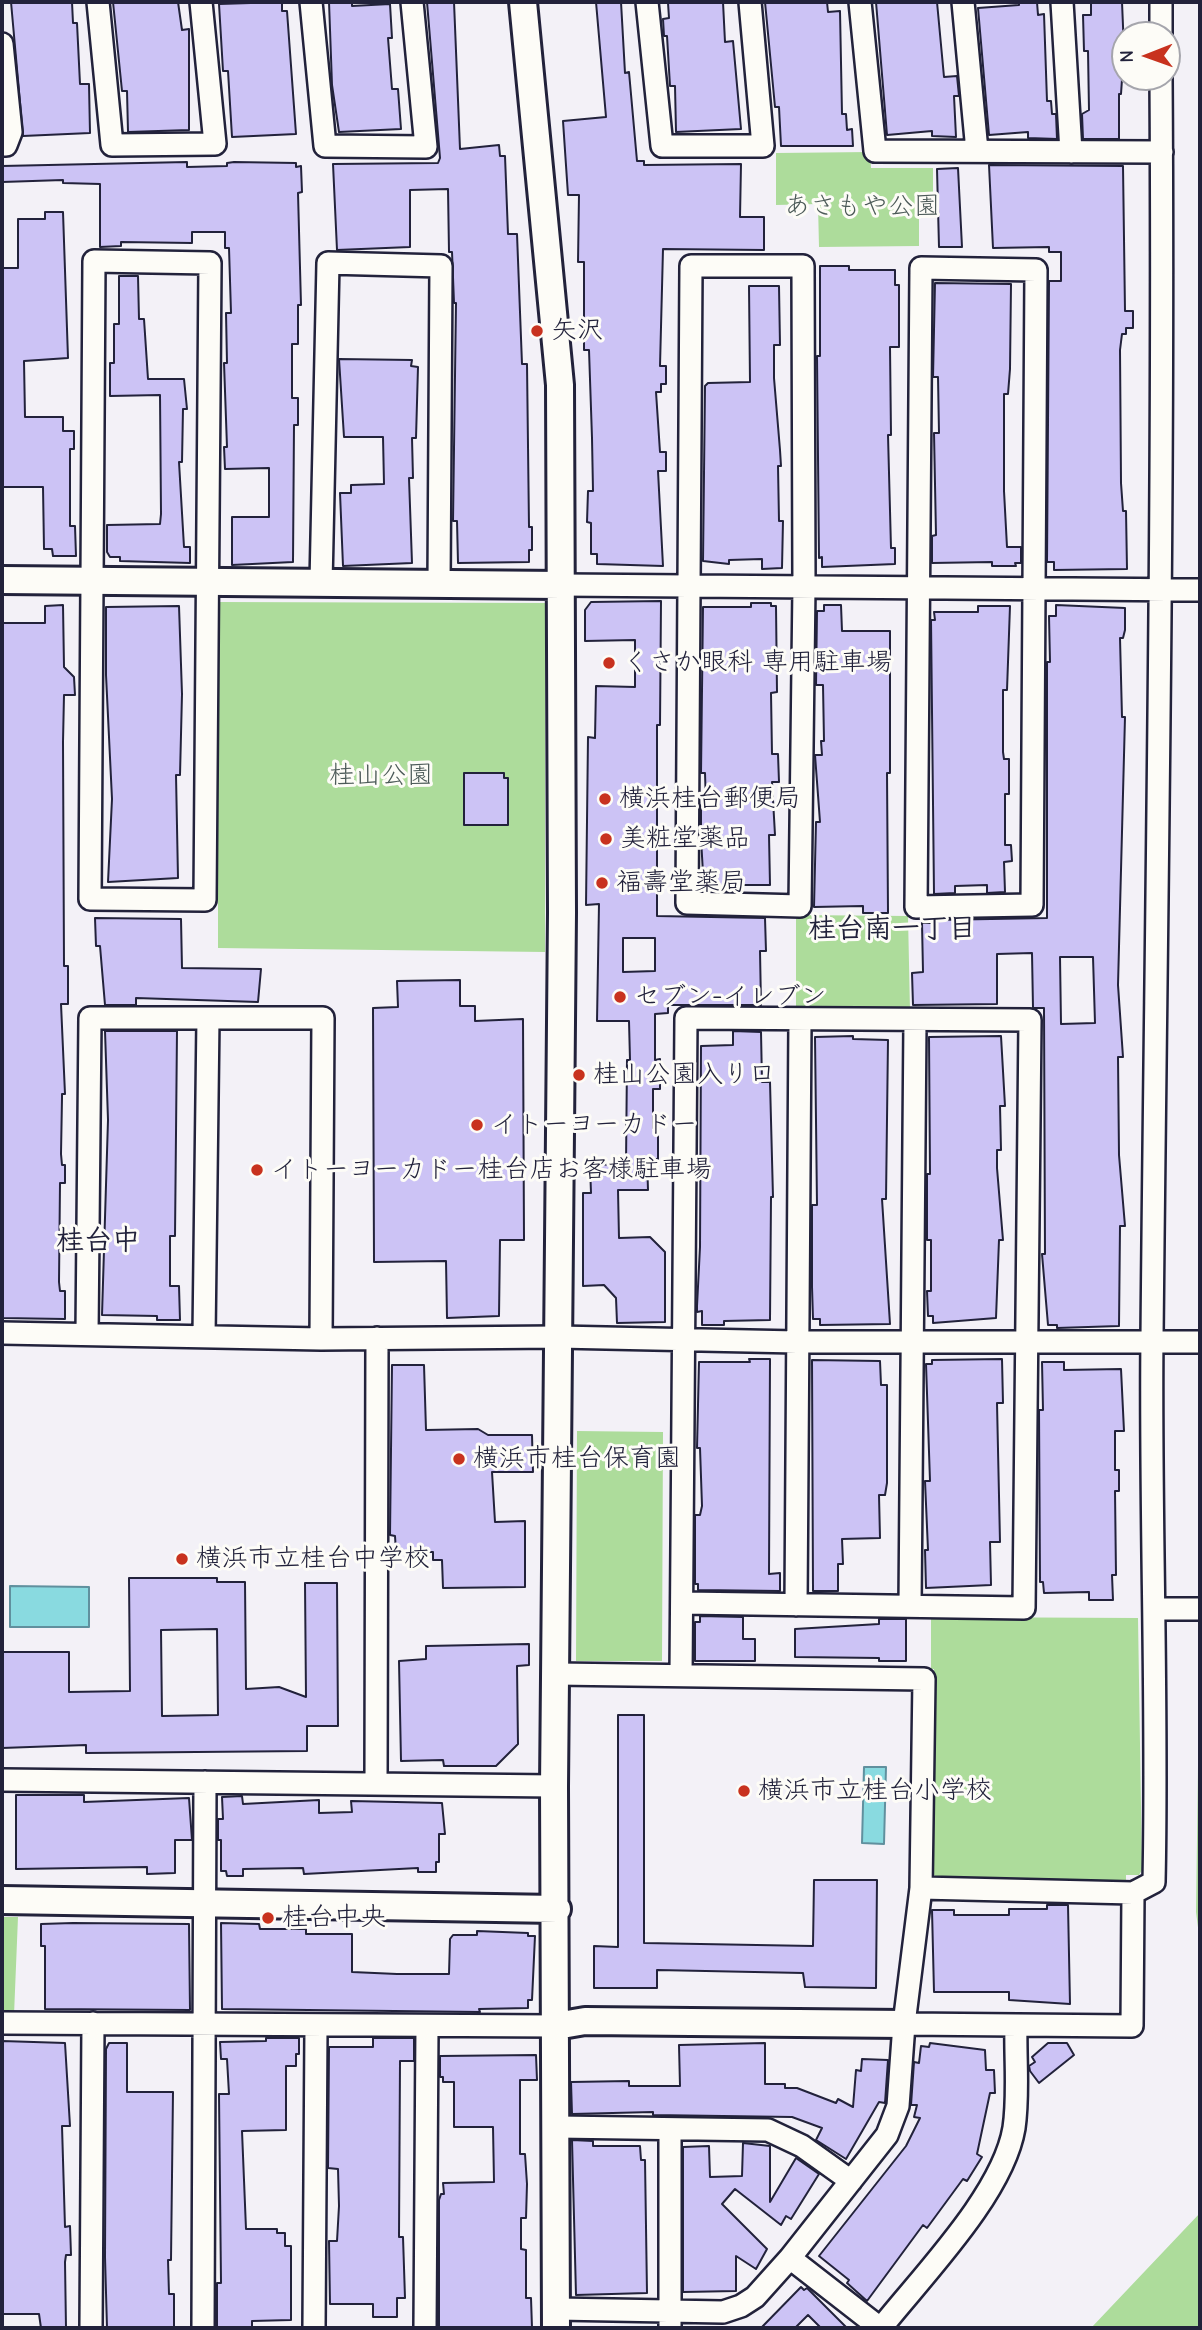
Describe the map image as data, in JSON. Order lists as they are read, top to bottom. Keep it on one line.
{"districts":["桂台南一丁目","桂台中"],"parks":["あさもや公園","桂山公園"],"places":["矢沢","くさか眼科 専用駐車場","横浜桂台郵便局","美粧堂薬品","福壽堂薬局","セブン-イレブン","桂山公園入り口","イトーヨーカドー","イトーヨーカドー桂台店お客様駐車場","横浜市桂台保育園","横浜市立桂台中学校","横浜市立桂台小学校","桂台中央"],"north":"left"}
